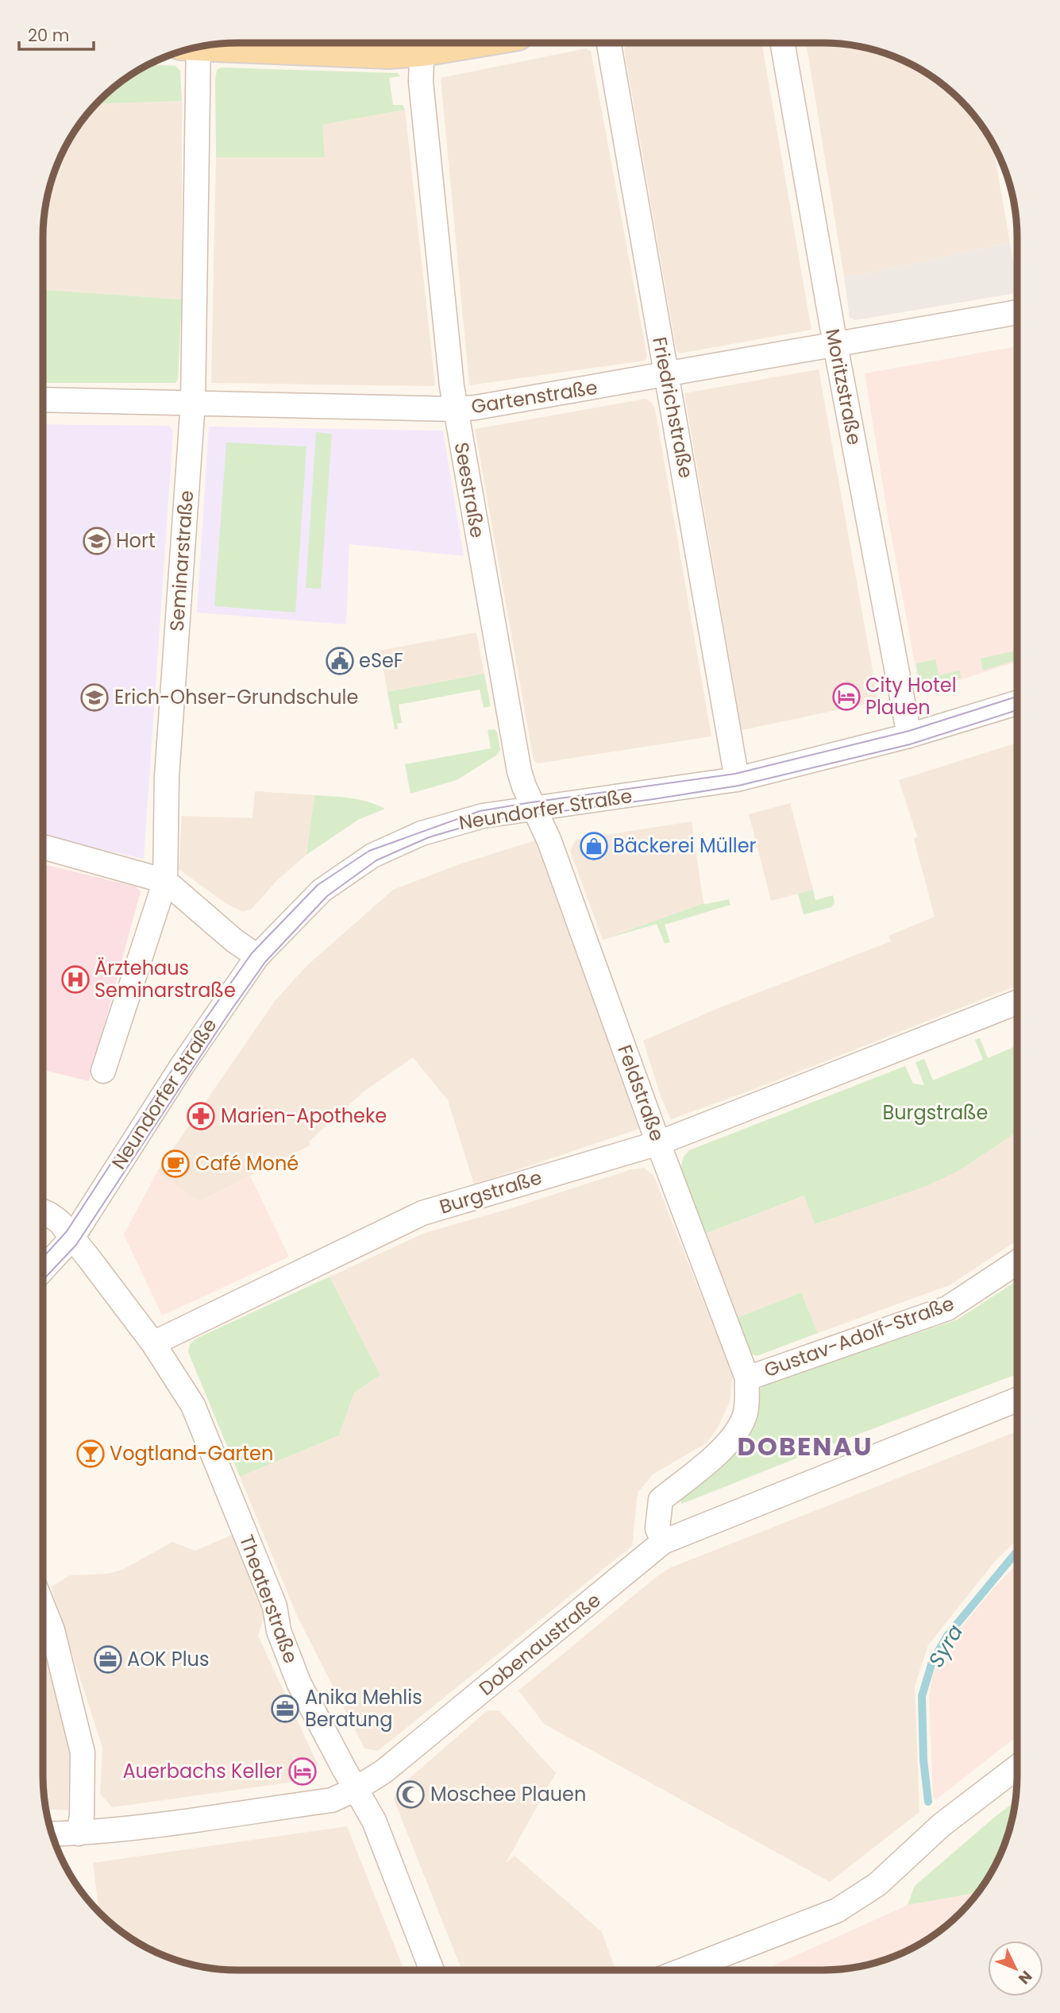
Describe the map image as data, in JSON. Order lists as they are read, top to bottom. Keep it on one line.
{"streets":{"street":["Moritzstraße","Gartenstraße","Friedrichstraße","Seestraße","Seminarstraße","Neundorfer Straße","Feldstraße","Burgstraße","Gustav-Adolf-Straße","Theaterstraße","Dobenaustraße"]},"crossings":[["Moritzstraße","Gartenstraße"],["Moritzstraße","Neundorfer Straße"],["Gartenstraße","Friedrichstraße"],["Gartenstraße","Seestraße"],["Gartenstraße","Seminarstraße"],["Friedrichstraße","Neundorfer Straße"],["Seestraße","Neundorfer Straße"],["Seestraße","Feldstraße"],["Neundorfer Straße","Feldstraße"],["Neundorfer Straße","Theaterstraße"],["Feldstraße","Burgstraße"],["Feldstraße","Gustav-Adolf-Straße"],["Burgstraße","Theaterstraße"],["Theaterstraße","Dobenaustraße"]],"districts":["DOBENAU"],"water":["Syra"],"parks":["Burgstraße"],"places":{"school or university":["Hort","Erich-Ohser-Grundschule"],"public building":["eSeF"],"hotel":["City Hotel Plauen","Auerbachs Keller"],"shop":["Bäckerei Müller"],"hospital":["Ärztehaus Seminarstraße"],"pharmacy":["Marien-Apotheke"],"cafe":["Café Moné"],"bar":["Vogtland-Garten"],"office":["AOK Plus","Anika Mehlis Beratung"],"mosque":["Moschee Plauen"]},"scale_bar":"20 m","north":"bottom right"}
